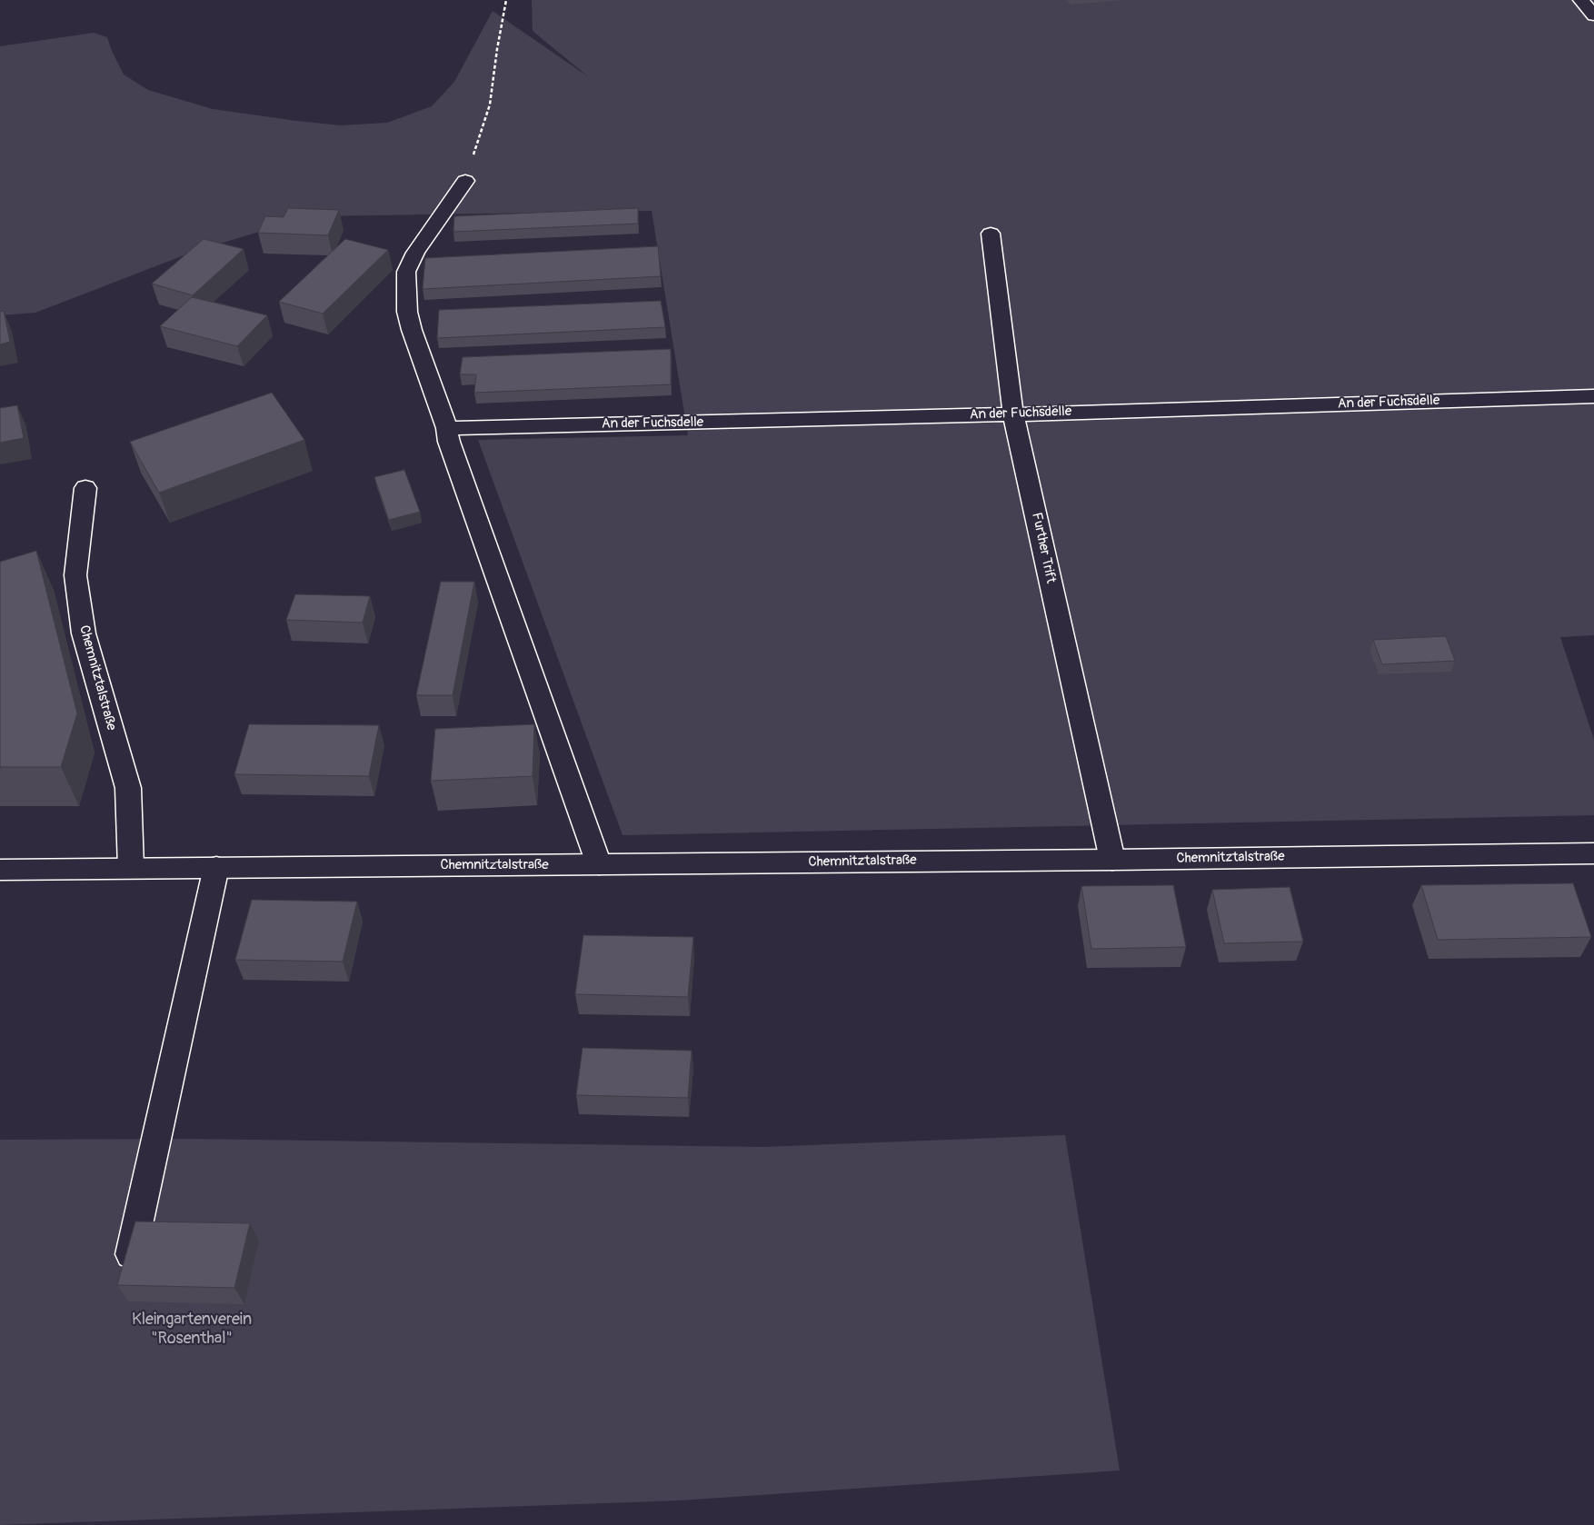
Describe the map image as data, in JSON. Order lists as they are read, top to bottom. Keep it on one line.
{"streets":{"main road":["An der Fuchsdelle","Further Trift","Chemnitztalstraße"]},"crossings":[["An der Fuchsdelle","Further Trift"],["Further Trift","Chemnitztalstraße"]],"parks":["Kleingartenverein \"Rosenthal\""]}
